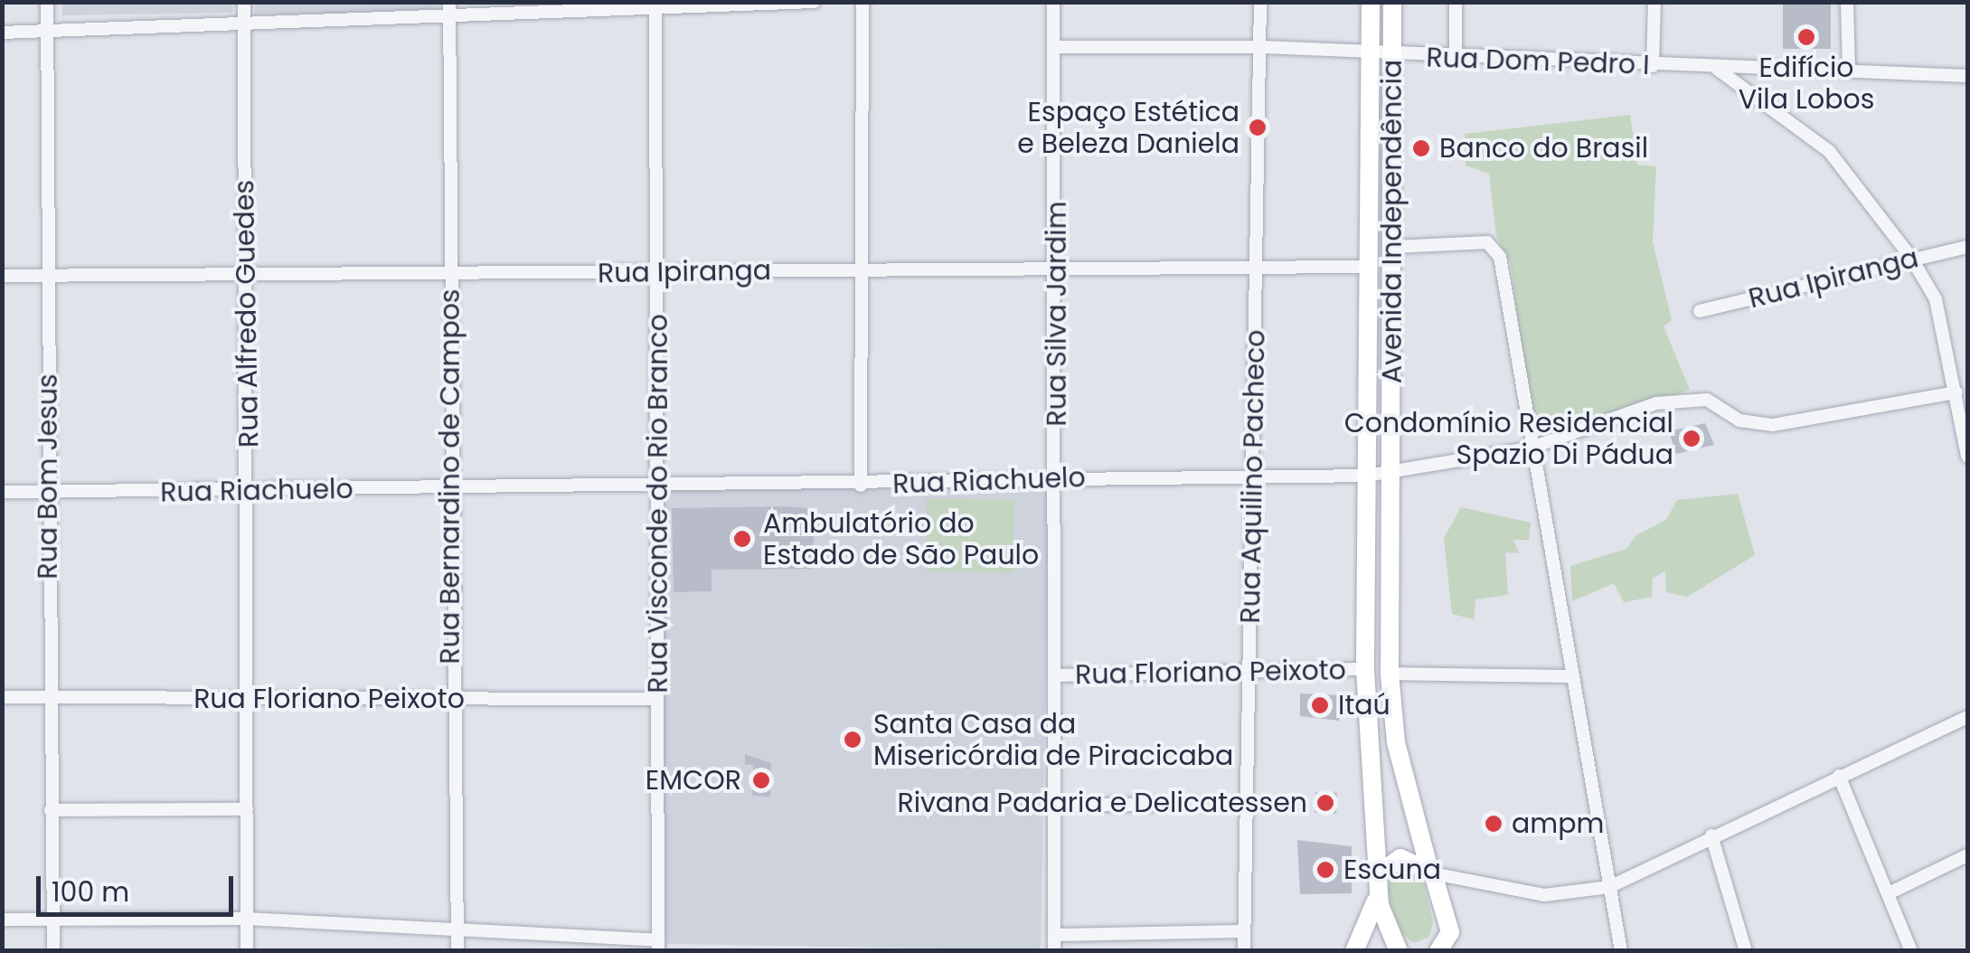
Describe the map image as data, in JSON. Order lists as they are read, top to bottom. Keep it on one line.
{"streets":{"main road":["Avenida Independência"],"street":["Rua Dom Pedro I","Rua Ipiranga","Rua Alfredo Guedes","Rua Silva Jardim","Rua Bom Jesus","Rua Bernardino de Campos","Rua Aquilino Pacheco","Rua Riachuelo","Rua Visconde do Rio Branco","Rua Floriano Peixoto"]},"crossings":[["Rua Dom Pedro I","Avenida Independência"],["Rua Dom Pedro I","Rua Silva Jardim"],["Rua Dom Pedro I","Rua Aquilino Pacheco"],["Avenida Independência","Rua Ipiranga"],["Avenida Independência","Rua Riachuelo"],["Avenida Independência","Rua Floriano Peixoto"],["Rua Ipiranga","Rua Alfredo Guedes"],["Rua Ipiranga","Rua Silva Jardim"],["Rua Ipiranga","Rua Bom Jesus"],["Rua Ipiranga","Rua Bernardino de Campos"],["Rua Ipiranga","Rua Aquilino Pacheco"],["Rua Ipiranga","Rua Visconde do Rio Branco"],["Rua Alfredo Guedes","Rua Riachuelo"],["Rua Alfredo Guedes","Rua Floriano Peixoto"],["Rua Silva Jardim","Rua Riachuelo"],["Rua Silva Jardim","Rua Floriano Peixoto"],["Rua Bom Jesus","Rua Riachuelo"],["Rua Bom Jesus","Rua Floriano Peixoto"],["Rua Bernardino de Campos","Rua Riachuelo"],["Rua Bernardino de Campos","Rua Floriano Peixoto"],["Rua Aquilino Pacheco","Rua Riachuelo"],["Rua Aquilino Pacheco","Rua Floriano Peixoto"],["Rua Riachuelo","Rua Visconde do Rio Branco"],["Rua Visconde do Rio Branco","Rua Floriano Peixoto"]],"places":["Edifício Vila Lobos","Espaço Estética e Beleza Daniela","Banco do Brasil","Condomínio Residencial Spazio Di Pádua","Ambulatório do Estado de São Paulo","Itaú","Santa Casa da Misericórdia de Piracicaba","EMCOR","Rivana Padaria e Delicatessen","ampm","Escuna"],"scale_bar":"100 m"}
